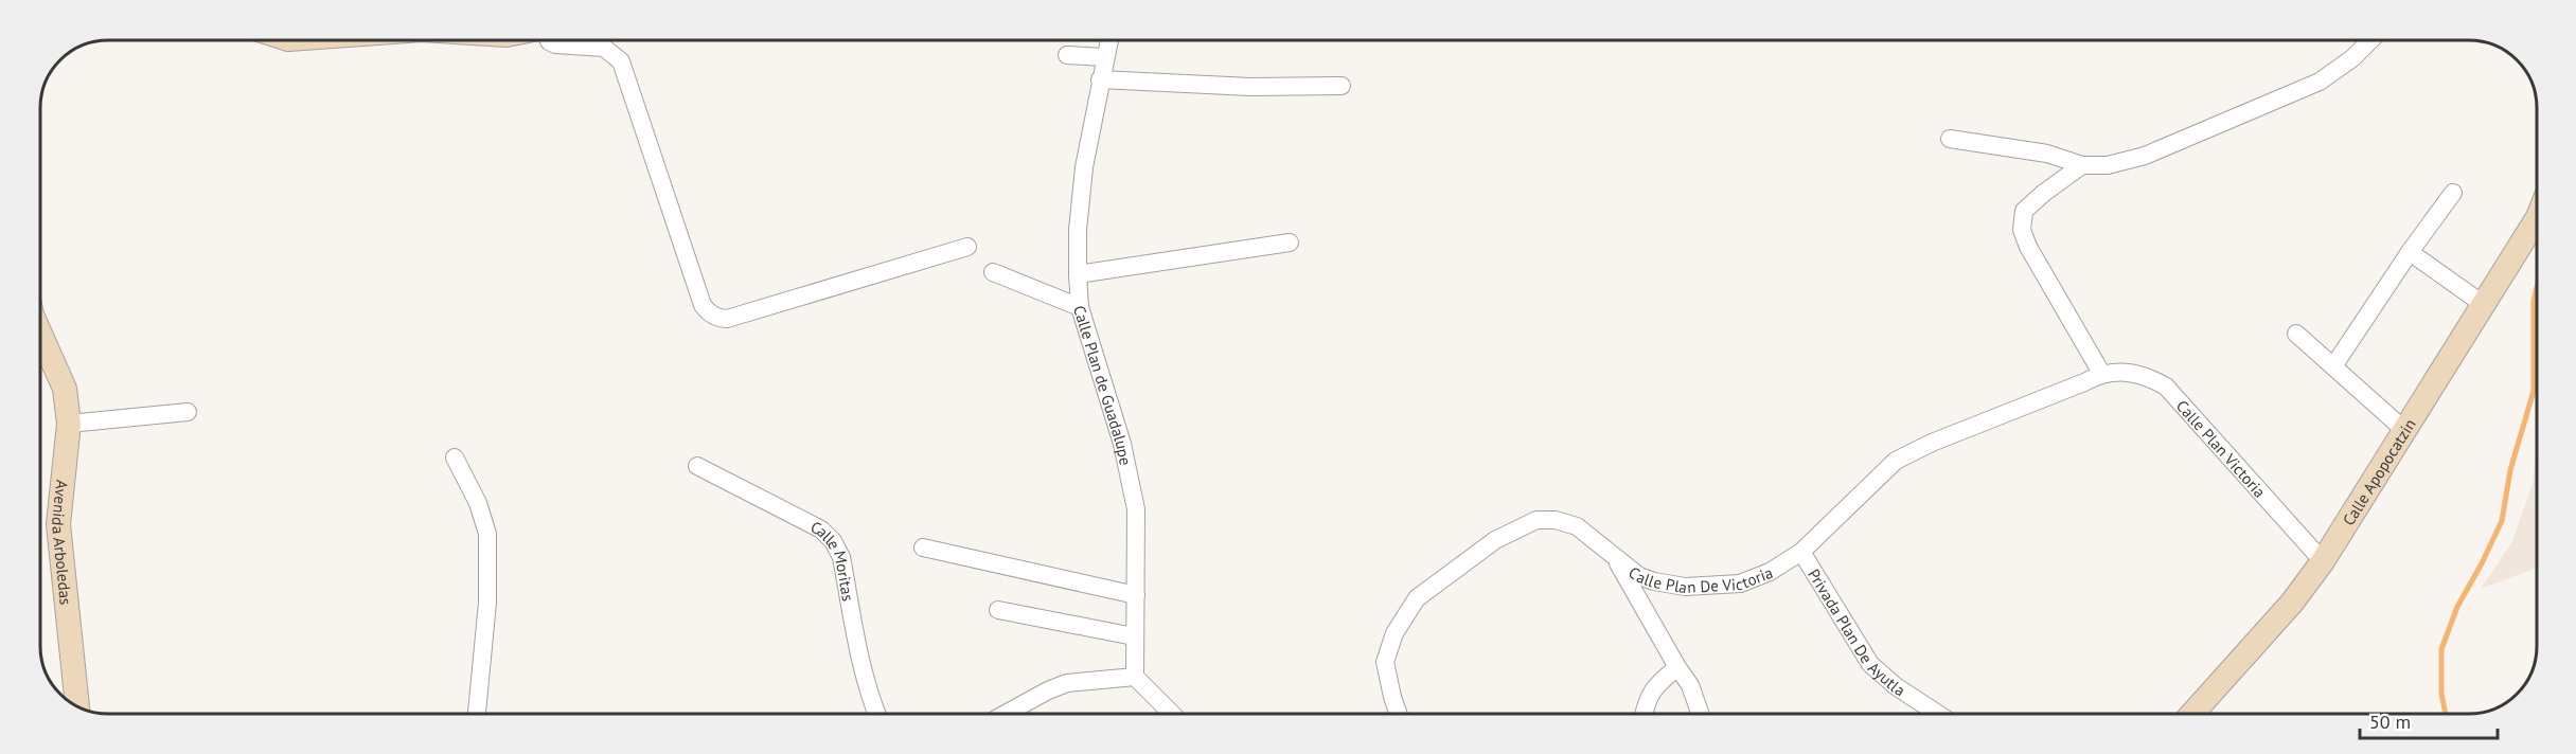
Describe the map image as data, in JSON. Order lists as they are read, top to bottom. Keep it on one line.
{"streets":{"main road":["Calle Apopocatzin","Avenida Arboledas"],"street":["Calle Plan de Guadalupe","Calle Plan Victoria","Calle Moritas","Calle Plan De Victoria","Privada Plan De Ayutla"]},"crossings":[["Calle Plan Victoria","Calle Apopocatzin"],["Calle Plan Victoria","Calle Plan De Victoria"],["Calle Plan De Victoria","Privada Plan De Ayutla"]],"scale_bar":"50 m"}
